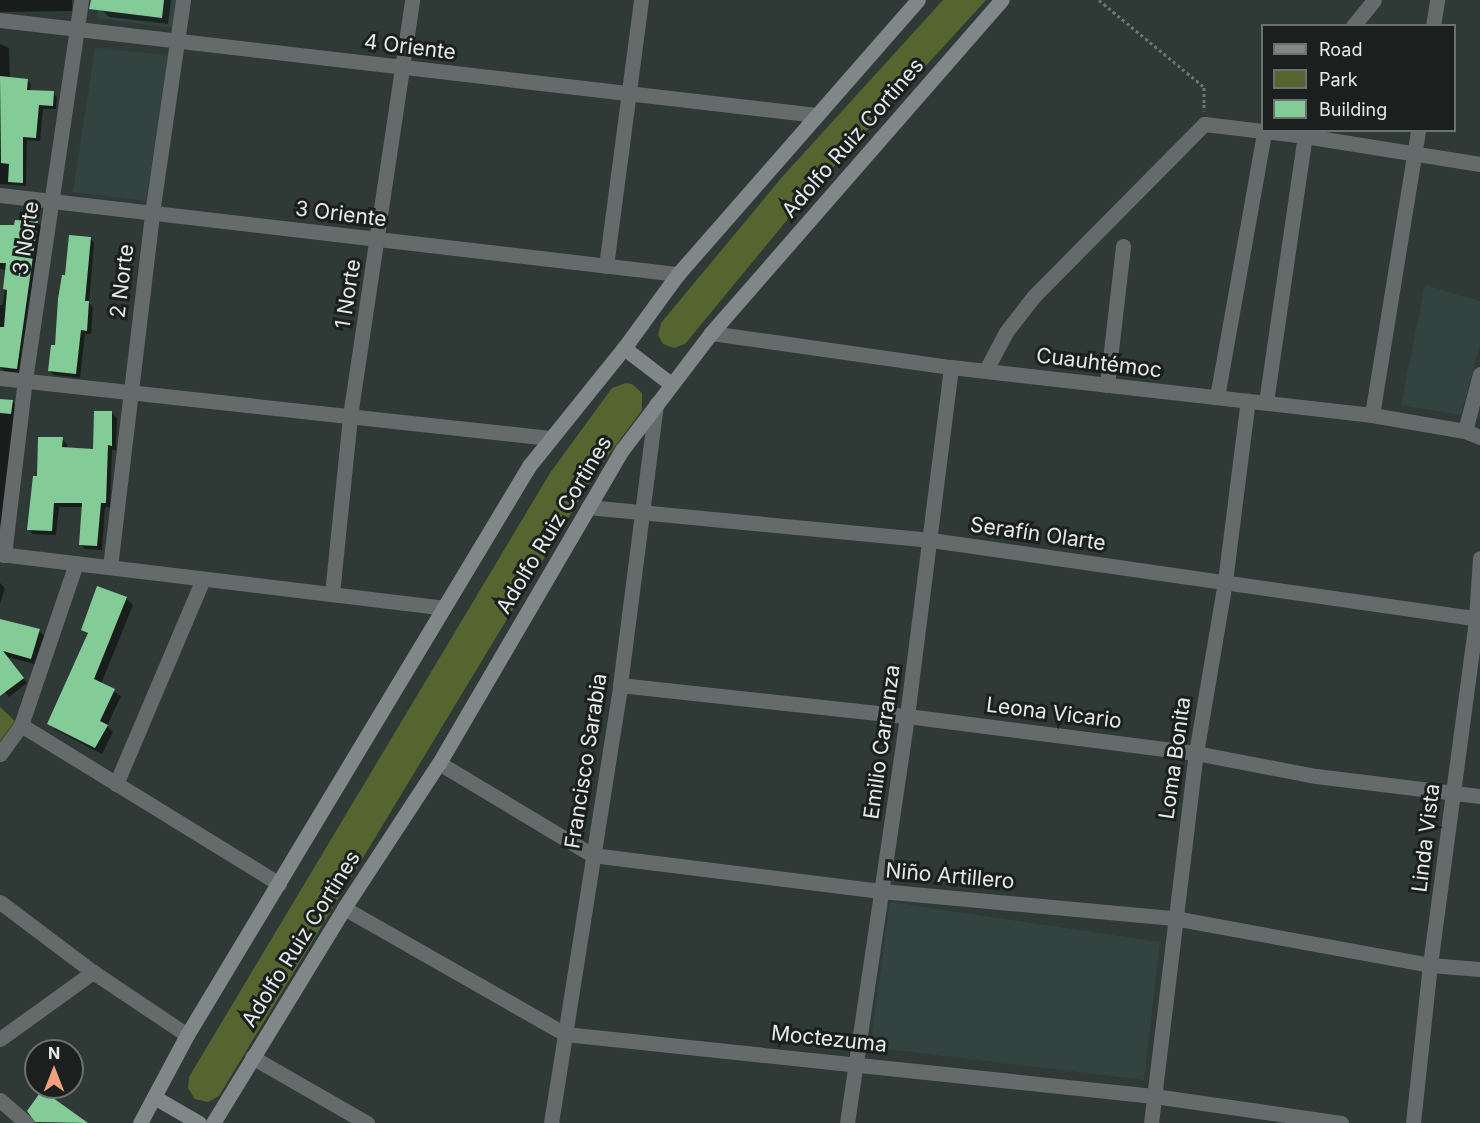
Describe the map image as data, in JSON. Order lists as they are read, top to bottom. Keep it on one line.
{"streets":{"main road":["Adolfo Ruiz Cortines"],"street":["4 Oriente","3 Oriente","3 Norte","2 Norte","1 Norte","Cuauhtémoc","Serafín Olarte","Leona Vicario","Emilio Carranza","Loma Bonita","Francisco Sarabia","Linda Vista","Niño Artillero","Moctezuma"]},"crossings":[["4 Oriente","Adolfo Ruiz Cortines"],["4 Oriente","3 Norte"],["4 Oriente","2 Norte"],["4 Oriente","1 Norte"],["Adolfo Ruiz Cortines","3 Oriente"],["Adolfo Ruiz Cortines","Cuauhtémoc"],["Adolfo Ruiz Cortines","Serafín Olarte"],["Adolfo Ruiz Cortines","Francisco Sarabia"],["Adolfo Ruiz Cortines","Niño Artillero"],["Adolfo Ruiz Cortines","Moctezuma"],["3 Oriente","3 Norte"],["3 Oriente","2 Norte"],["3 Oriente","1 Norte"],["Cuauhtémoc","Emilio Carranza"],["Cuauhtémoc","Loma Bonita"],["Serafín Olarte","Emilio Carranza"],["Serafín Olarte","Loma Bonita"],["Serafín Olarte","Francisco Sarabia"],["Serafín Olarte","Linda Vista"],["Leona Vicario","Emilio Carranza"],["Leona Vicario","Loma Bonita"],["Leona Vicario","Francisco Sarabia"],["Leona Vicario","Linda Vista"],["Emilio Carranza","Niño Artillero"],["Emilio Carranza","Moctezuma"],["Loma Bonita","Niño Artillero"],["Loma Bonita","Moctezuma"],["Francisco Sarabia","Niño Artillero"],["Francisco Sarabia","Moctezuma"],["Linda Vista","Niño Artillero"]],"legend":["Road","Park","Building"],"north":"top"}
